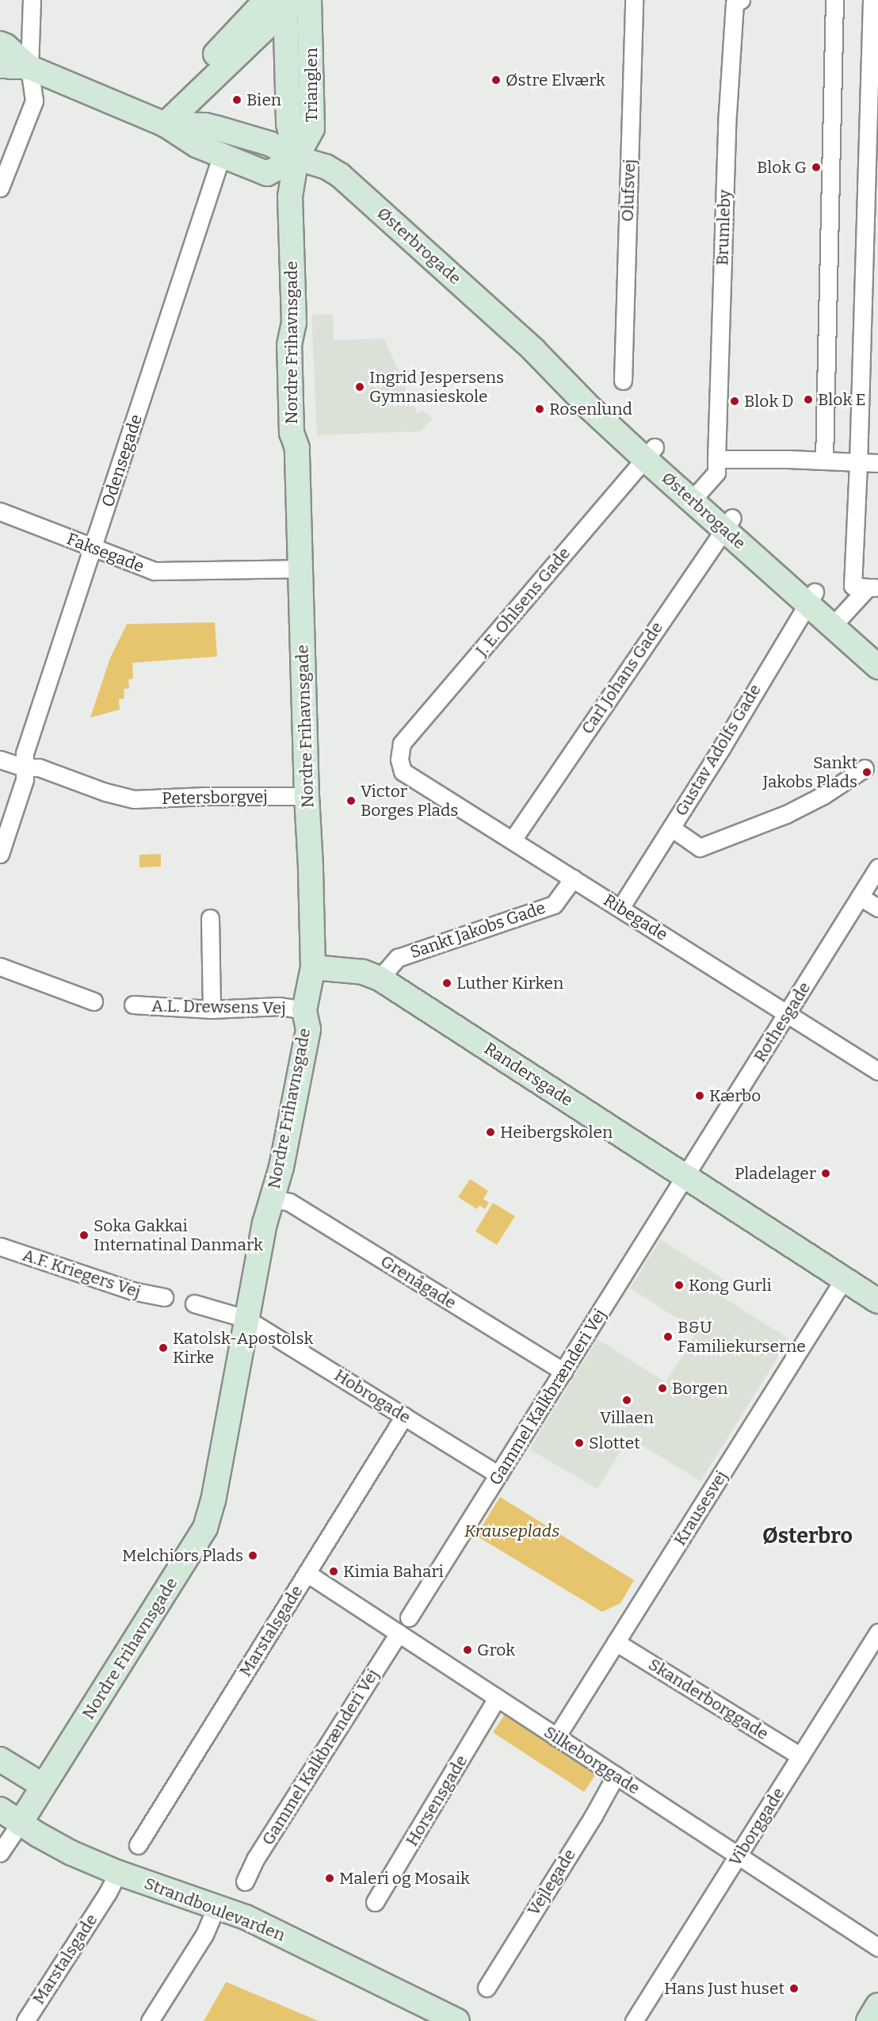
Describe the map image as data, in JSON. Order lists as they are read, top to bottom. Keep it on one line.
{"streets":{"street":["Trianglen","Olufsvej","Brumleby","Østerbrogade","Nordre Frihavnsgade","Odensegade","Faksegade","J. E. Ohlsens Gade","Carl Johans Gade","Gustav Adolfs Gade","Petersborgvej","Ribegade","Sankt Jakobs Gade","A.L. Drewsens Vej","Rothesgade","Randersgade","A.F. Kriegers Vej","Grenågade","Hobrogade","Gammel Kalkbrænderi Vej","Krausesvej","Marstalsgade","Skanderborggade","Silkeborggade","Horsensgade","Viborggade","Vejlegade","Strandboulevarden"]},"crossings":[["Trianglen","Østerbrogade"],["Trianglen","Nordre Frihavnsgade"],["Brumleby","Østerbrogade"],["Østerbrogade","Nordre Frihavnsgade"],["Østerbrogade","Odensegade"],["Østerbrogade","J. E. Ohlsens Gade"],["Østerbrogade","Carl Johans Gade"],["Østerbrogade","Gustav Adolfs Gade"],["Nordre Frihavnsgade","Faksegade"],["Nordre Frihavnsgade","Petersborgvej"],["Nordre Frihavnsgade","A.L. Drewsens Vej"],["Nordre Frihavnsgade","Randersgade"],["Nordre Frihavnsgade","Grenågade"],["Nordre Frihavnsgade","Hobrogade"],["Nordre Frihavnsgade","Strandboulevarden"],["Odensegade","Faksegade"],["Odensegade","Petersborgvej"],["J. E. Ohlsens Gade","Ribegade"],["Carl Johans Gade","Ribegade"],["Gustav Adolfs Gade","Ribegade"],["Ribegade","Sankt Jakobs Gade"],["Ribegade","Rothesgade"],["Sankt Jakobs Gade","Randersgade"],["Rothesgade","Randersgade"],["Rothesgade","Gammel Kalkbrænderi Vej"],["Randersgade","Gammel Kalkbrænderi Vej"],["Randersgade","Krausesvej"],["Grenågade","Gammel Kalkbrænderi Vej"],["Hobrogade","Gammel Kalkbrænderi Vej"],["Hobrogade","Marstalsgade"],["Gammel Kalkbrænderi Vej","Silkeborggade"],["Krausesvej","Skanderborggade"],["Krausesvej","Silkeborggade"],["Marstalsgade","Silkeborggade"],["Marstalsgade","Strandboulevarden"],["Skanderborggade","Viborggade"],["Silkeborggade","Horsensgade"],["Silkeborggade","Viborggade"],["Silkeborggade","Vejlegade"]],"districts":["Østerbro"],"parks":["Krauseplads"],"places":["Østre Elværk","Bien","Blok G","Ingrid Jespersens Gymnasieskole","Blok E","Blok D","Rosenlund","Sankt Jakobs Plads","Victor Borges Plads","Luther Kirken","Kærbo","Heibergskolen","Pladelager","Soka Gakkai Internatinal Danmark","Kong Gurli","B&U Familiekurserne","Katolsk-Apostolsk Kirke","Borgen","Villaen","Slottet","Melchiors Plads","Kimia Bahari","Grok","Maleri og Mosaik","Hans Just huset"]}
